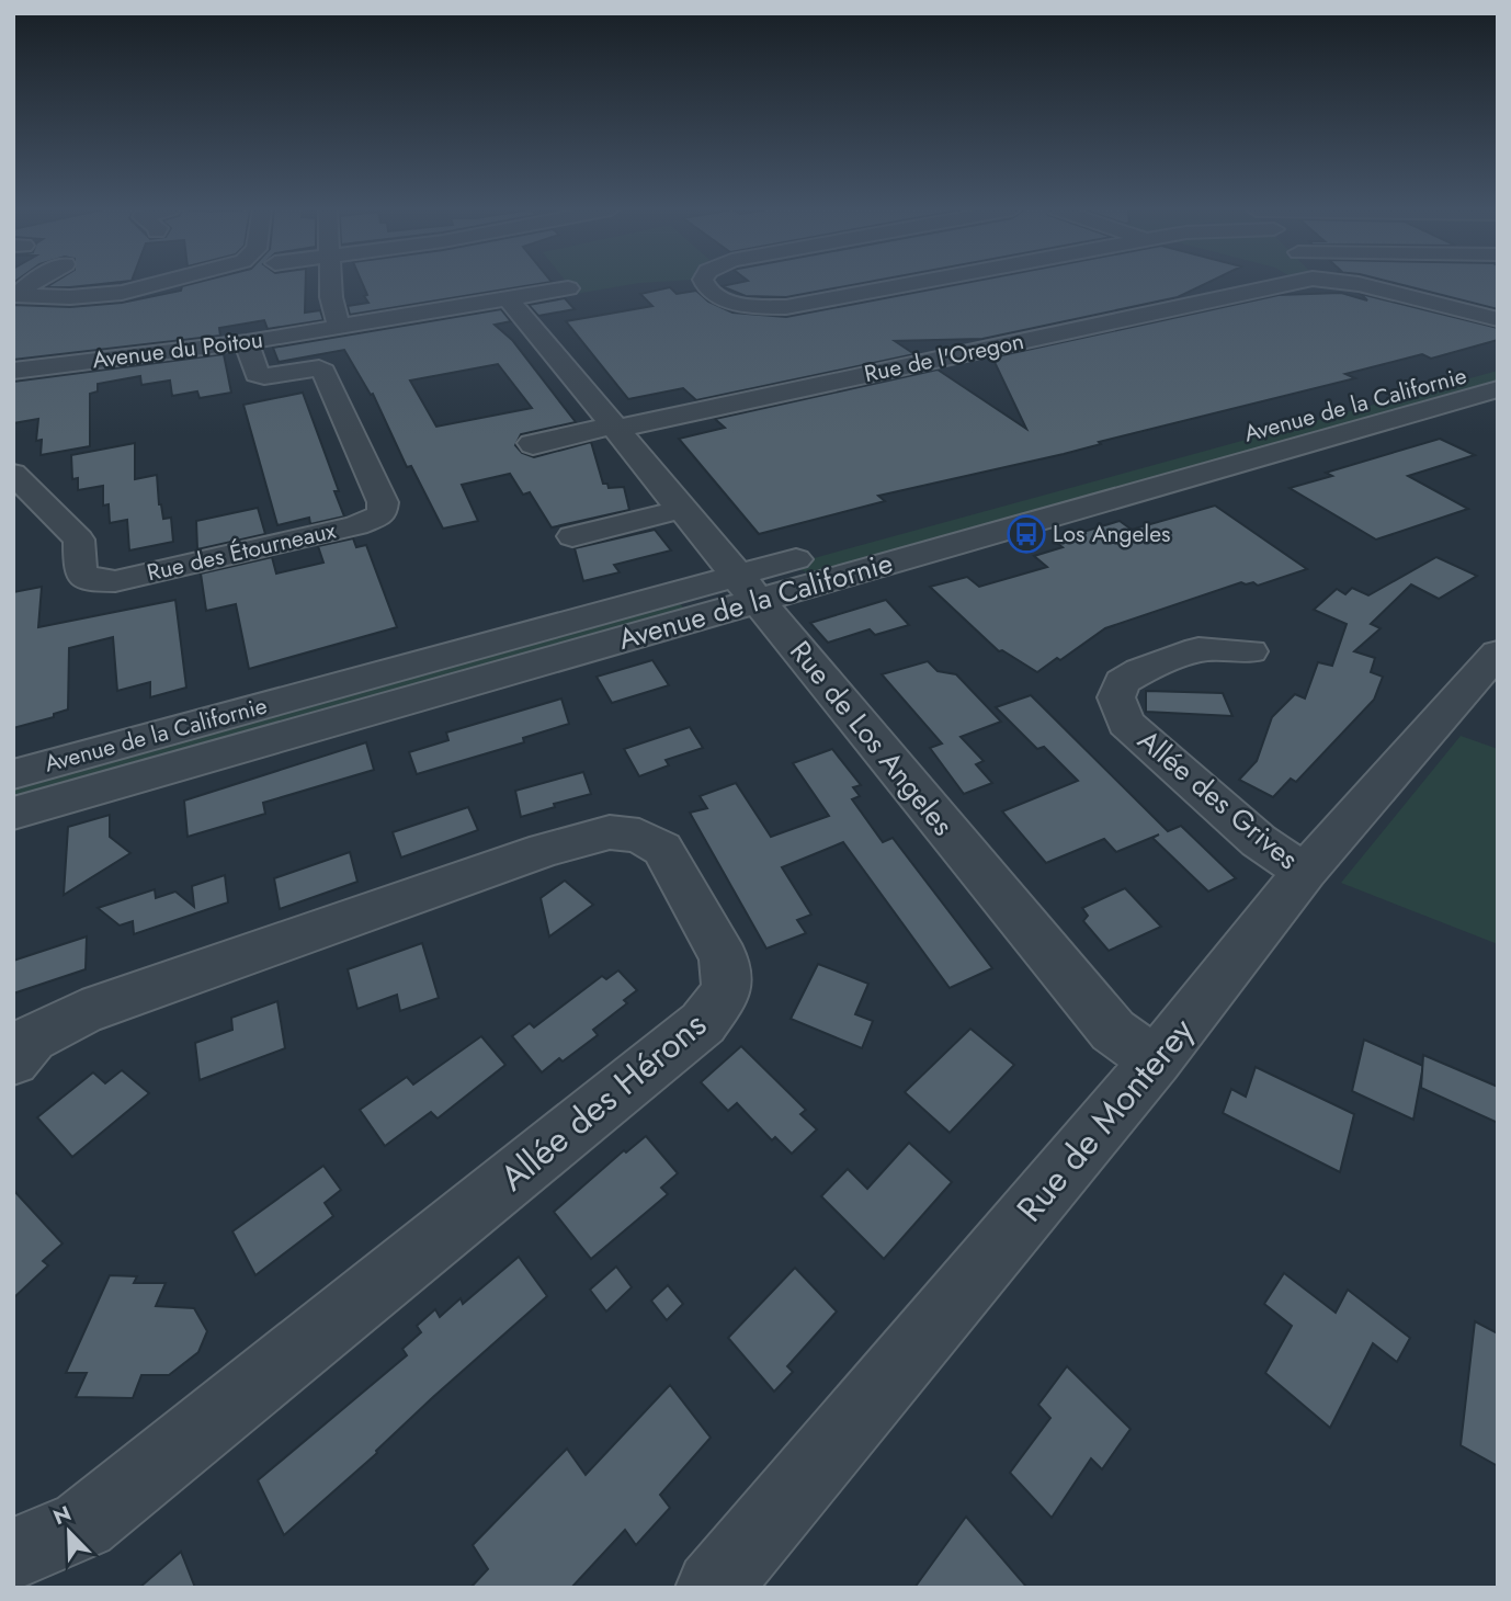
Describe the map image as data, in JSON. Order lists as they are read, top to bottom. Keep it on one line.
{"streets":{"street":["Avenue du Poitou","Rue de l'Oregon","Avenue de la Californie","Rue des Étourneaux","Rue de Los Angeles","Allée des Grives","Allée des Hérons","Rue de Monterey"]},"crossings":[["Avenue du Poitou","Rue des Étourneaux"],["Avenue du Poitou","Rue de Los Angeles"],["Rue de l'Oregon","Rue de Los Angeles"],["Avenue de la Californie","Rue de Los Angeles"],["Rue de Los Angeles","Rue de Monterey"],["Allée des Grives","Rue de Monterey"]],"places":{"bus stop":["Los Angeles"]},"north":"top left"}
